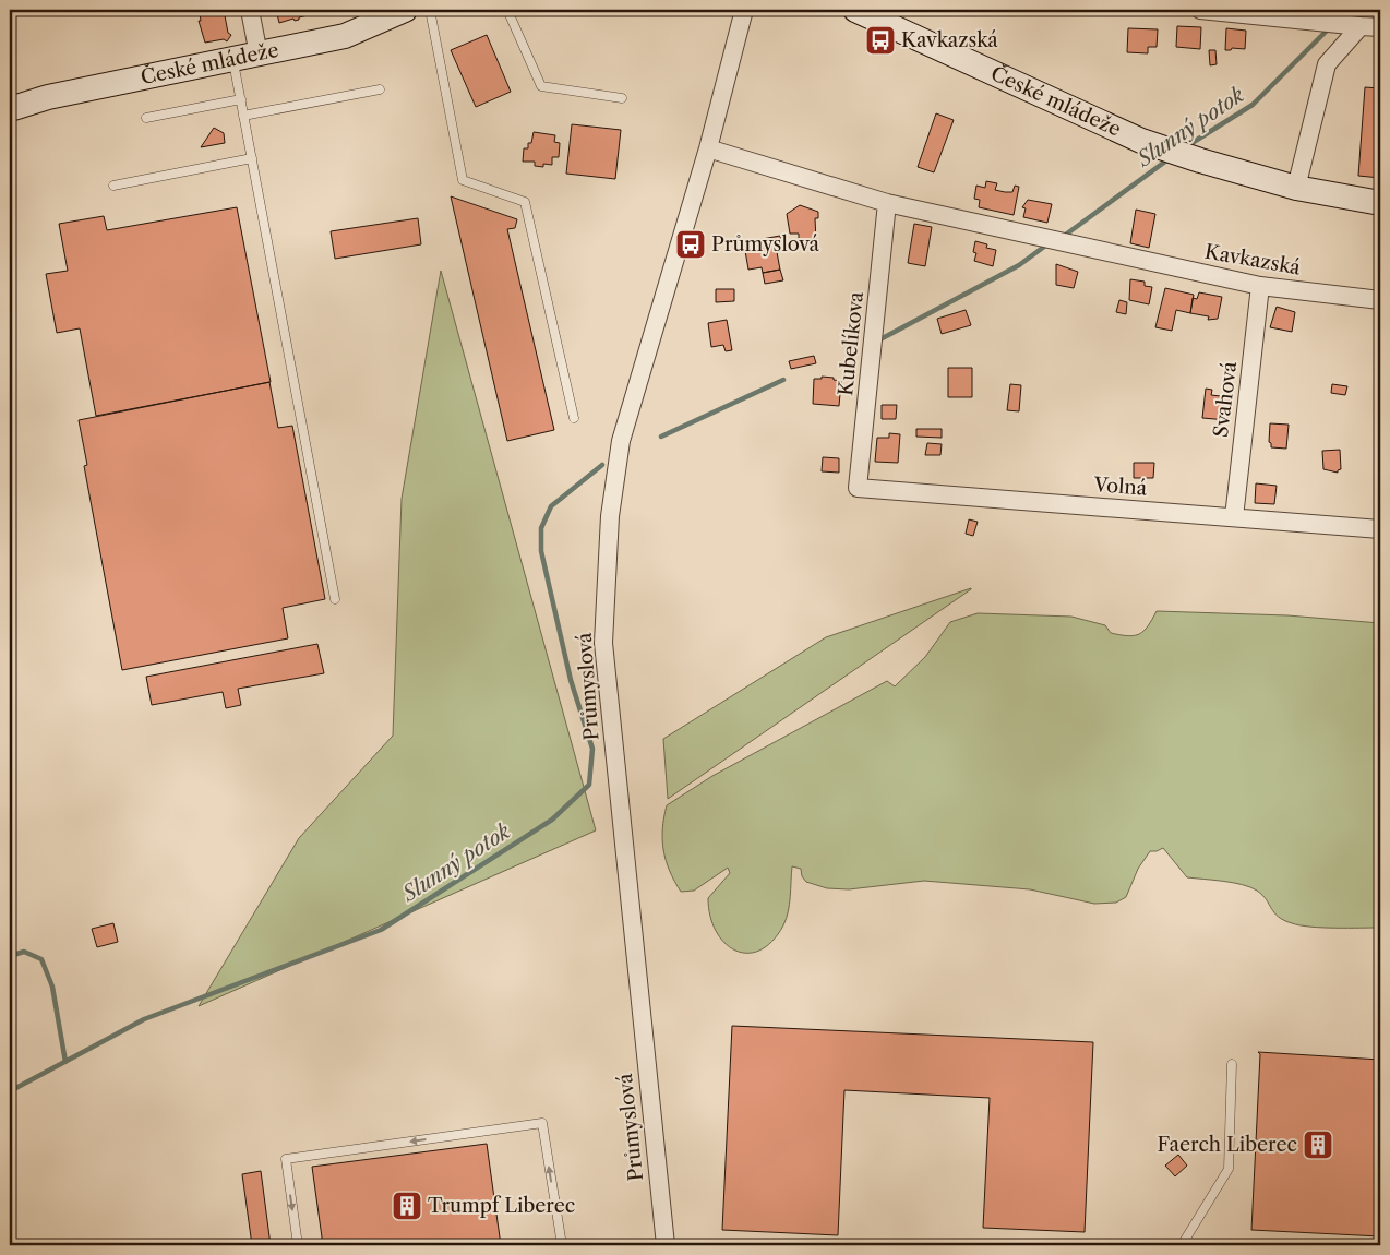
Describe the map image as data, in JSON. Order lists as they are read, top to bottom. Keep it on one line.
{"streets":{"street":["České mládeže","Kavkazská","Kubelíkova","Svahová","Volná","Průmyslová"]},"crossings":[["Kavkazská","Kubelíkova"],["Kavkazská","Svahová"],["Kavkazská","Průmyslová"],["Kubelíkova","Volná"],["Svahová","Volná"]],"water":["Slunný potok"],"places":{"bus stop":["Kavkazská","Průmyslová"],"building":["Faerch Liberec","Trumpf Liberec"]}}
